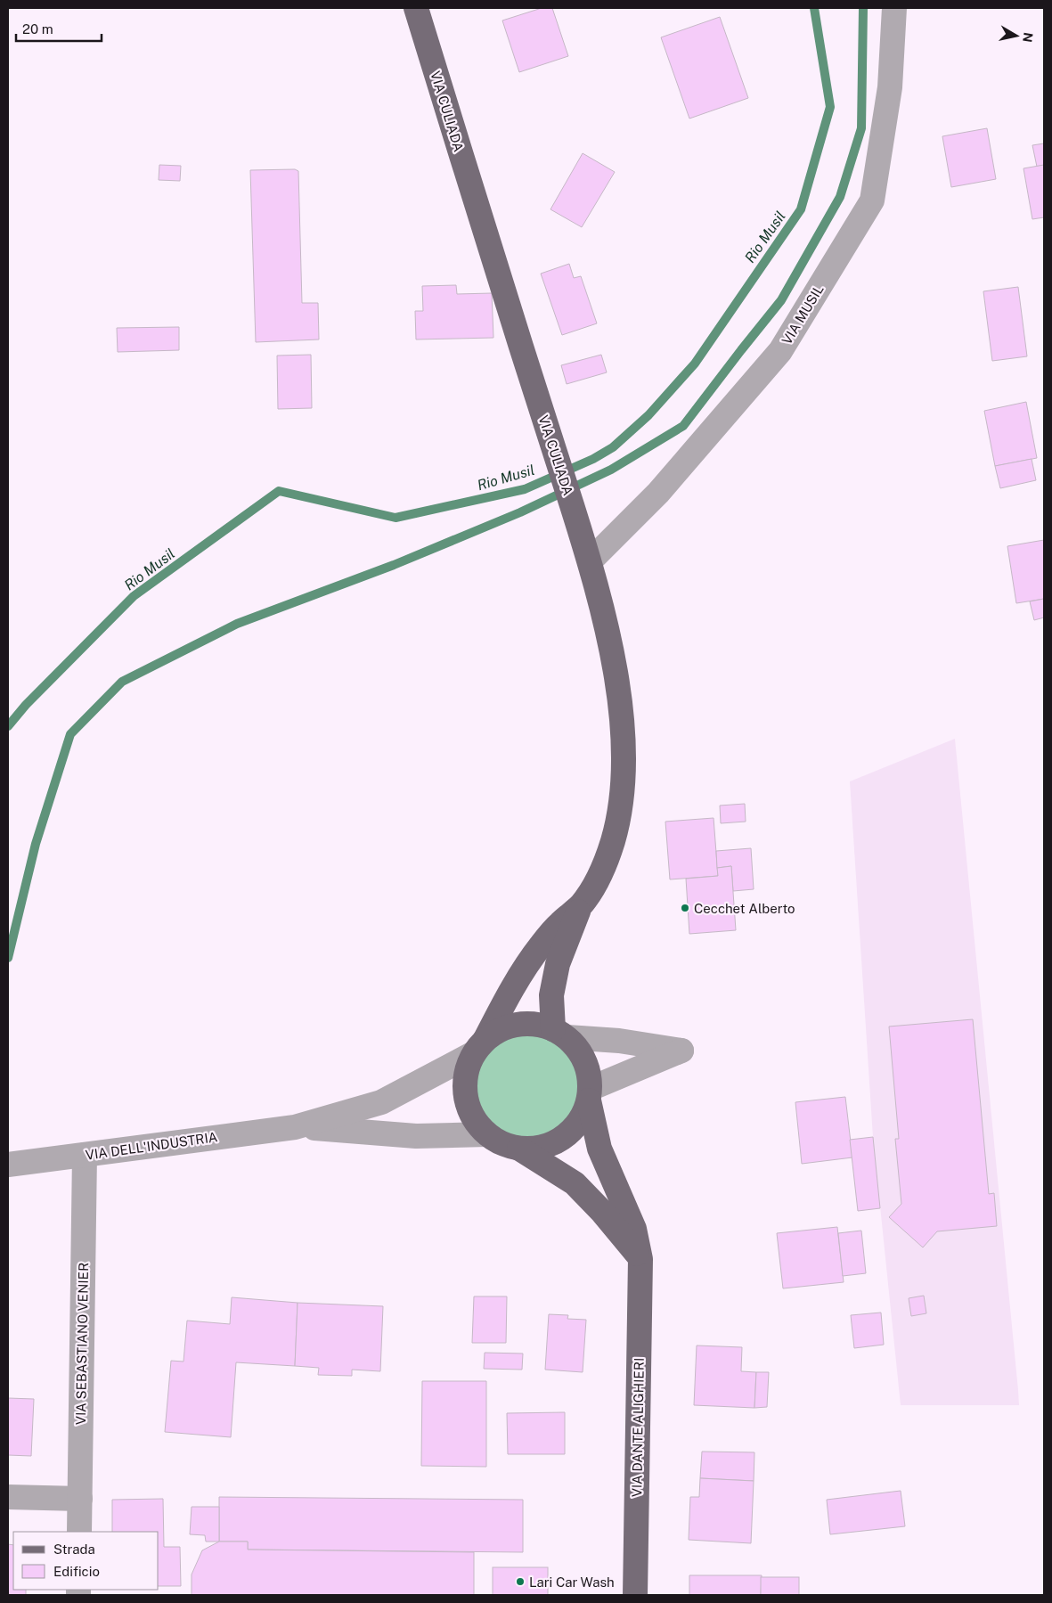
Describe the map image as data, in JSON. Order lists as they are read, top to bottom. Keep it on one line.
{"streets":{"main road":["VIA CULIADA","VIA DANTE ALIGHIERI"],"street":["VIA MUSIL","VIA DELL'INDUSTRIA","VIA SEBASTIANO VENIER"]},"crossings":[["VIA CULIADA","VIA MUSIL"],["VIA CULIADA","VIA DELL'INDUSTRIA"],["VIA CULIADA","VIA DANTE ALIGHIERI"],["VIA DELL'INDUSTRIA","VIA SEBASTIANO VENIER"],["VIA DELL'INDUSTRIA","VIA DANTE ALIGHIERI"]],"water":["Rio Musil"],"places":["Cecchet Alberto","Lari Car Wash"],"legend":["Strada","Edificio"],"scale_bar":"20 m","north":"right"}
